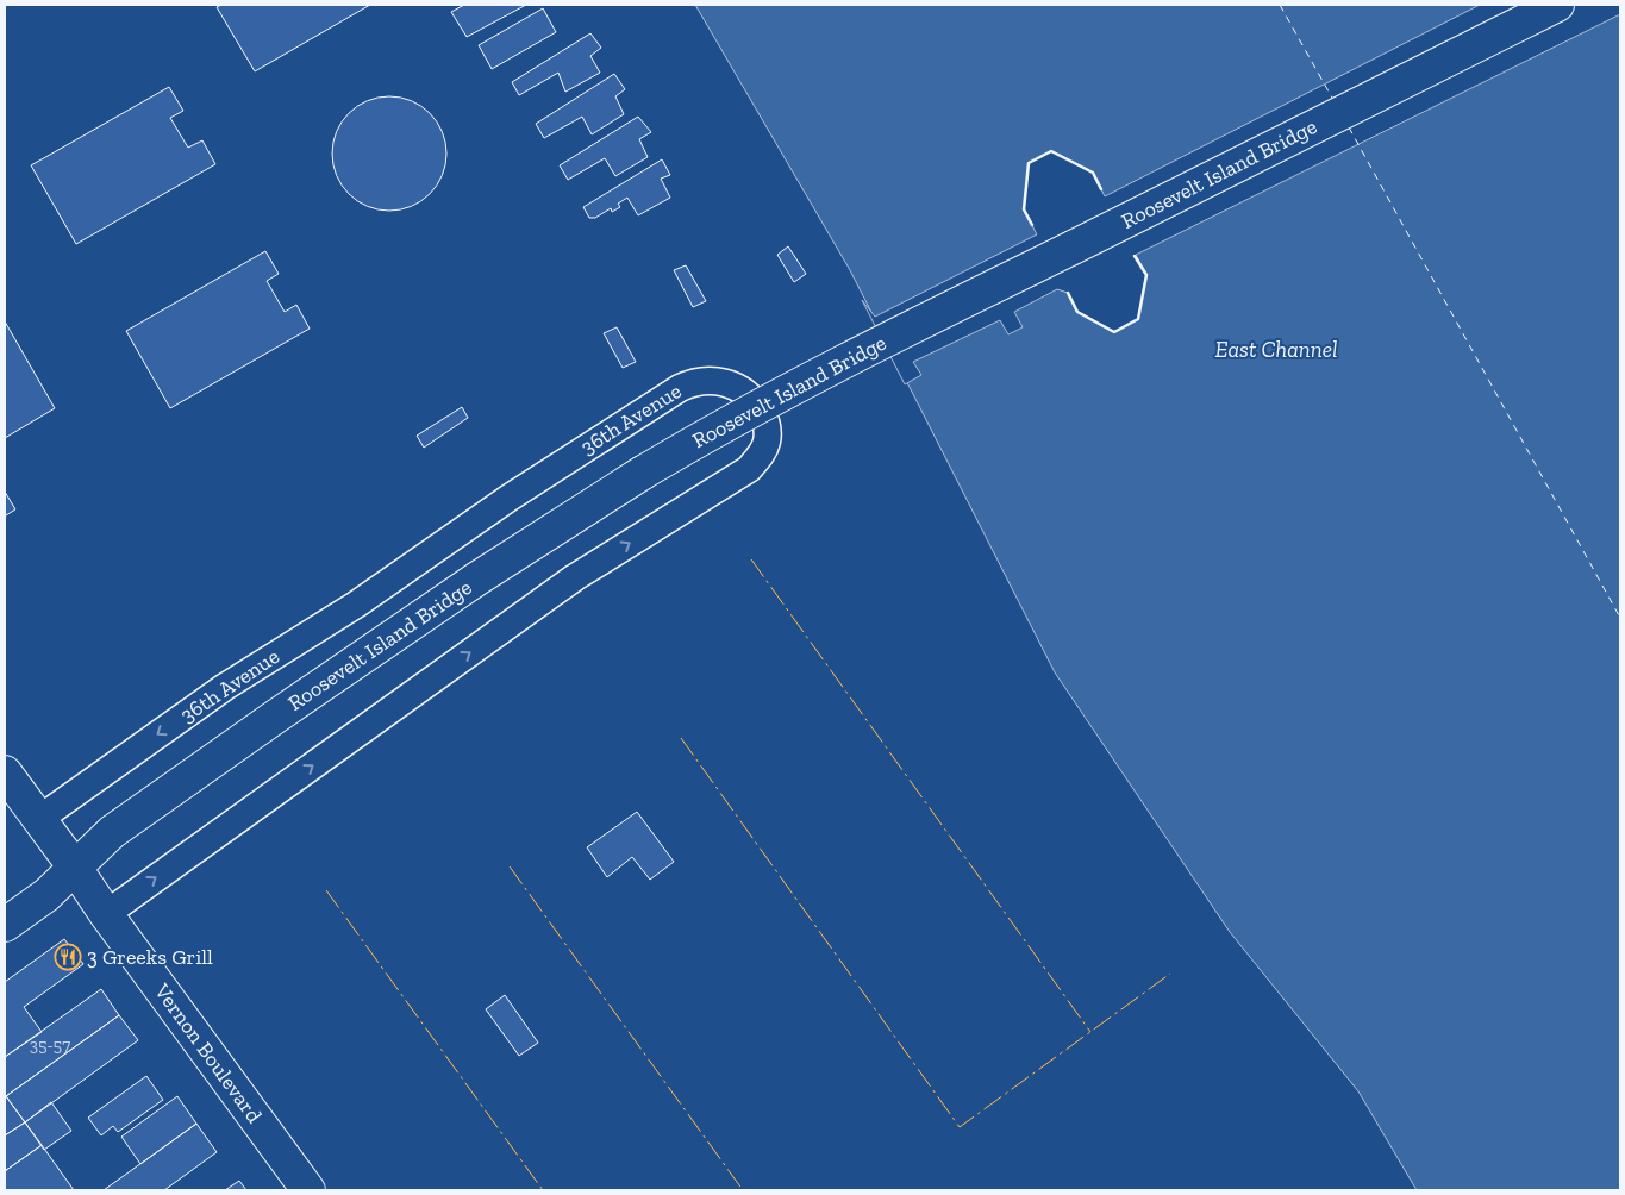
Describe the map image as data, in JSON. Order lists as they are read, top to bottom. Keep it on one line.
{"streets":{"main road":["Roosevelt Island Bridge","Vernon Boulevard"],"street":["36th Avenue"]},"crossings":[["Roosevelt Island Bridge","Vernon Boulevard"],["36th Avenue","Vernon Boulevard"]],"water":["East Channel"],"places":{"restaurant":["3 Greeks Grill"]},"house_numbers":["35-57"]}
